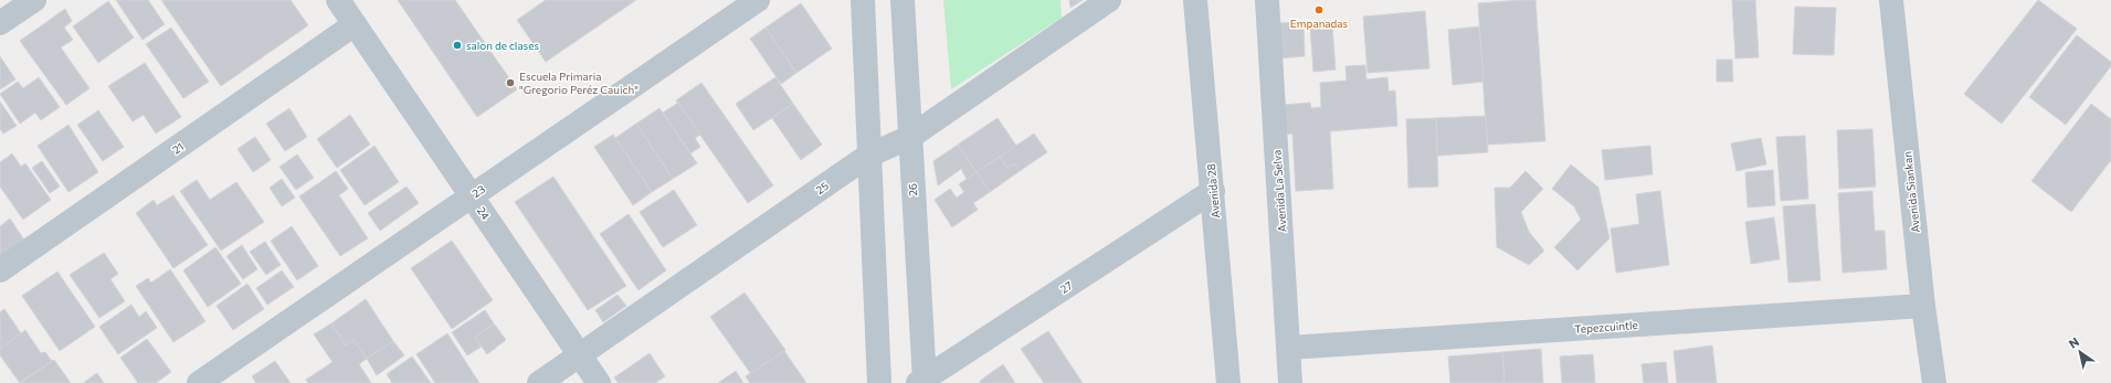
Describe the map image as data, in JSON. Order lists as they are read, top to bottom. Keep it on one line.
{"streets":{"street":["21","25","26","23","Avenida 28","Avenida La Selva","Avenida Siankan","24","27","Tepezcuintle"]},"crossings":[["21","24"],["25","26"],["25","24"],["26","27"],["23","24"],["Avenida 28","27"],["Avenida La Selva","Tepezcuintle"],["Avenida Siankan","Tepezcuintle"]],"places":["Empanadas","salon de clases","Escuela Primaria \"Gregorio Peréz Cauich\""],"north":"top left"}
